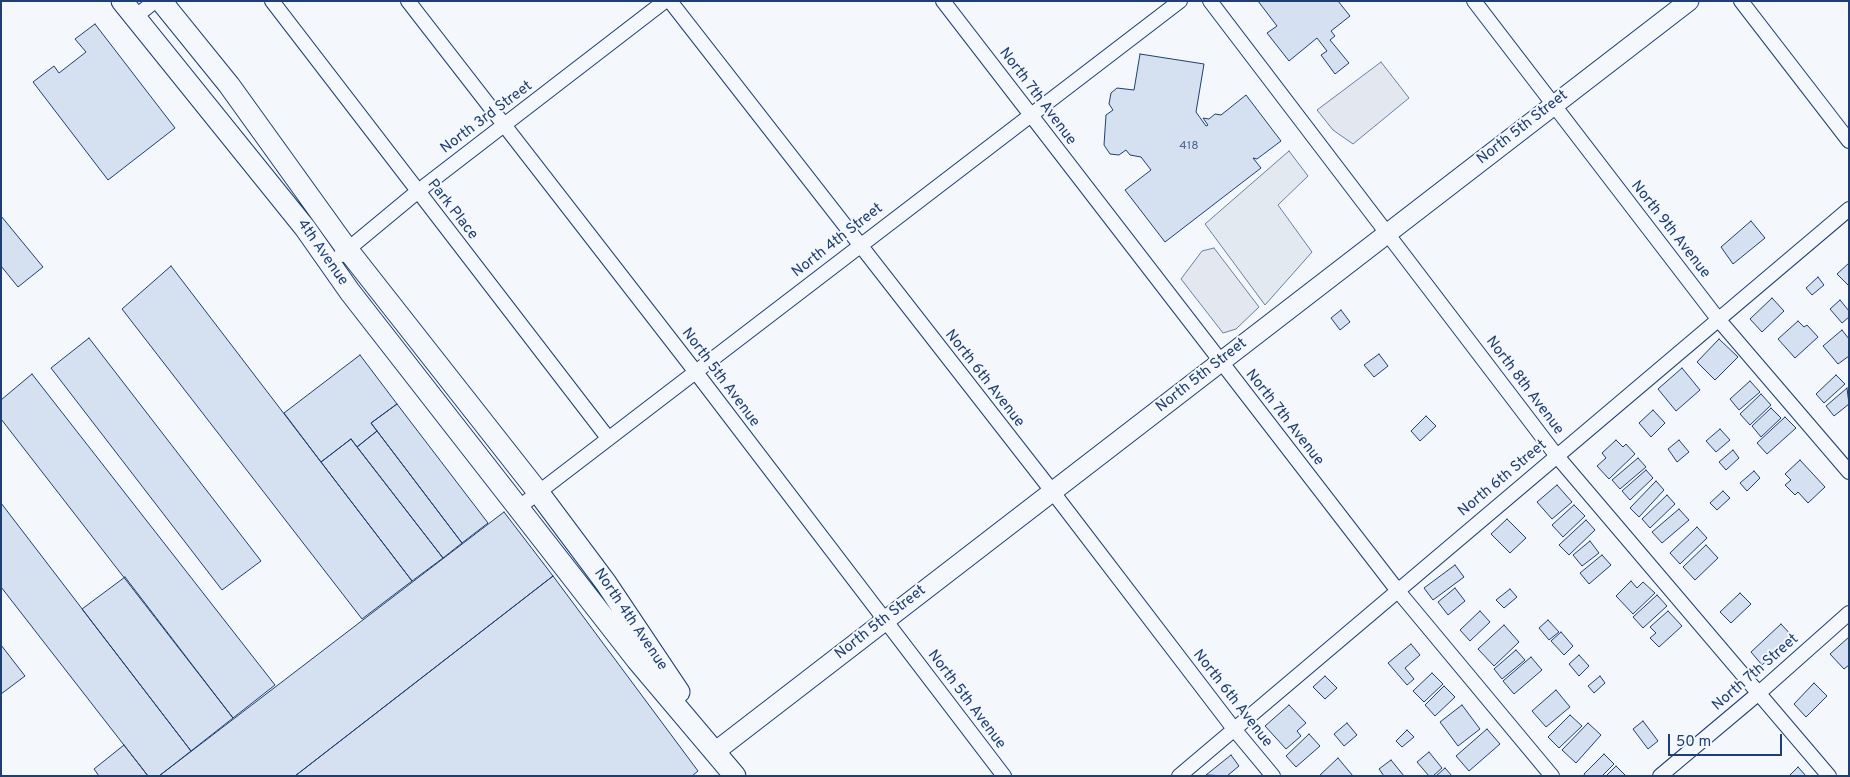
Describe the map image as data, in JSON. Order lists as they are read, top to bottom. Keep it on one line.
{"streets":{"main road":["4th Avenue","North 4th Avenue"],"street":["North 7th Avenue","North 3rd Street","North 5th Street","Park Place","North 9th Avenue","North 4th Street","North 5th Avenue","North 6th Avenue","North 8th Avenue","North 6th Street","North 7th Street"]},"crossings":[["North 7th Avenue","North 5th Street"],["North 7th Avenue","North 4th Street"],["North 7th Avenue","North 6th Street"],["North 3rd Street","Park Place"],["North 3rd Street","4th Avenue"],["North 3rd Street","North 5th Avenue"],["North 5th Street","North 9th Avenue"],["North 5th Street","North 5th Avenue"],["North 5th Street","North 6th Avenue"],["North 5th Street","North 8th Avenue"],["North 5th Street","North 4th Avenue"],["Park Place","North 4th Street"],["North 9th Avenue","North 6th Street"],["North 4th Street","4th Avenue"],["North 4th Street","North 5th Avenue"],["North 4th Street","North 6th Avenue"],["North 4th Street","North 4th Avenue"],["4th Avenue","North 4th Avenue"],["North 6th Avenue","North 6th Street"],["North 8th Avenue","North 6th Street"],["North 8th Avenue","North 7th Street"]],"house_numbers":["418"],"scale_bar":"50 m"}
